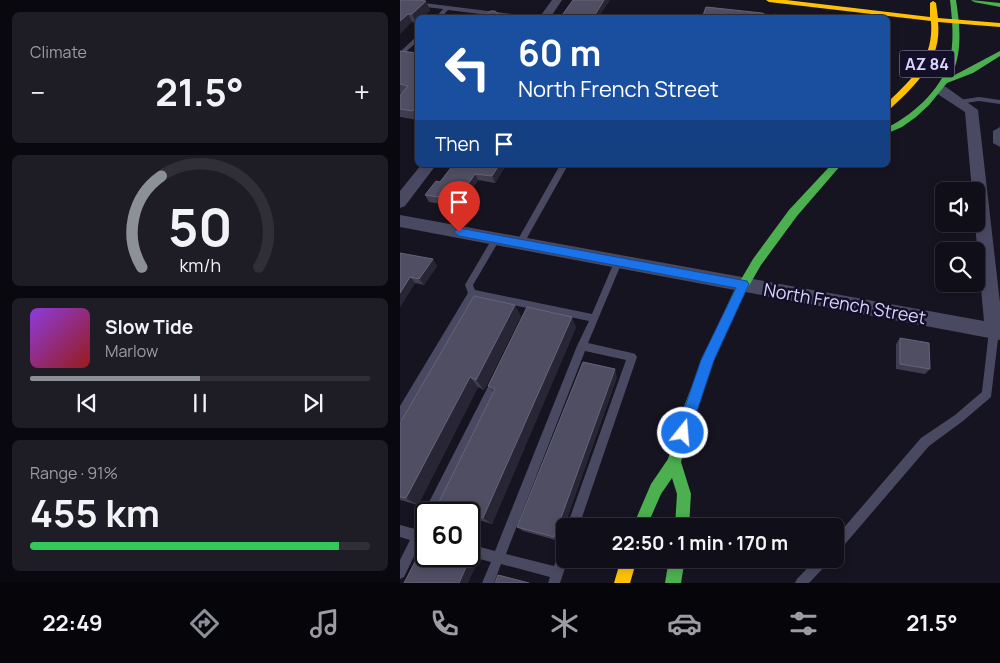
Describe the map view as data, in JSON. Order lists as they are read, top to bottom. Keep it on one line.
{"streets":{"main road":["AZ 84"],"street":["North French Street"]},"page":{"tile":["Climate",["Range · 91%","455 km"]],"turn":["60 m","North French Street"],"heat":["−","21.5°","+"],"then":"Then","song":["Slow Tide","Marlow"],"limit":"60","trip":"22:50 · 1 min · 170 m","tabs":["22:49","21.5°"],"gauge":["50","km/h"]}}
